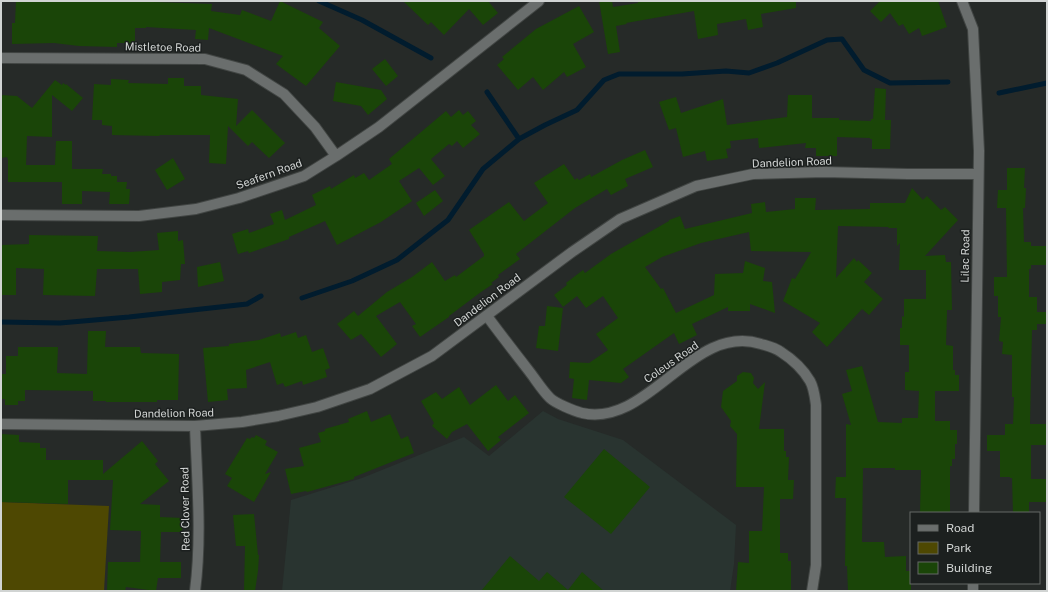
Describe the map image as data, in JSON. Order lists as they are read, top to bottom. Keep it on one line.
{"streets":{"street":["Mistletoe Road","Dandelion Road","Seafern Road","Lilac Road","Coleus Road","Red Clover Road"]},"crossings":[["Mistletoe Road","Seafern Road"],["Dandelion Road","Lilac Road"],["Dandelion Road","Coleus Road"],["Dandelion Road","Red Clover Road"]],"legend":["Road","Park","Building"]}
